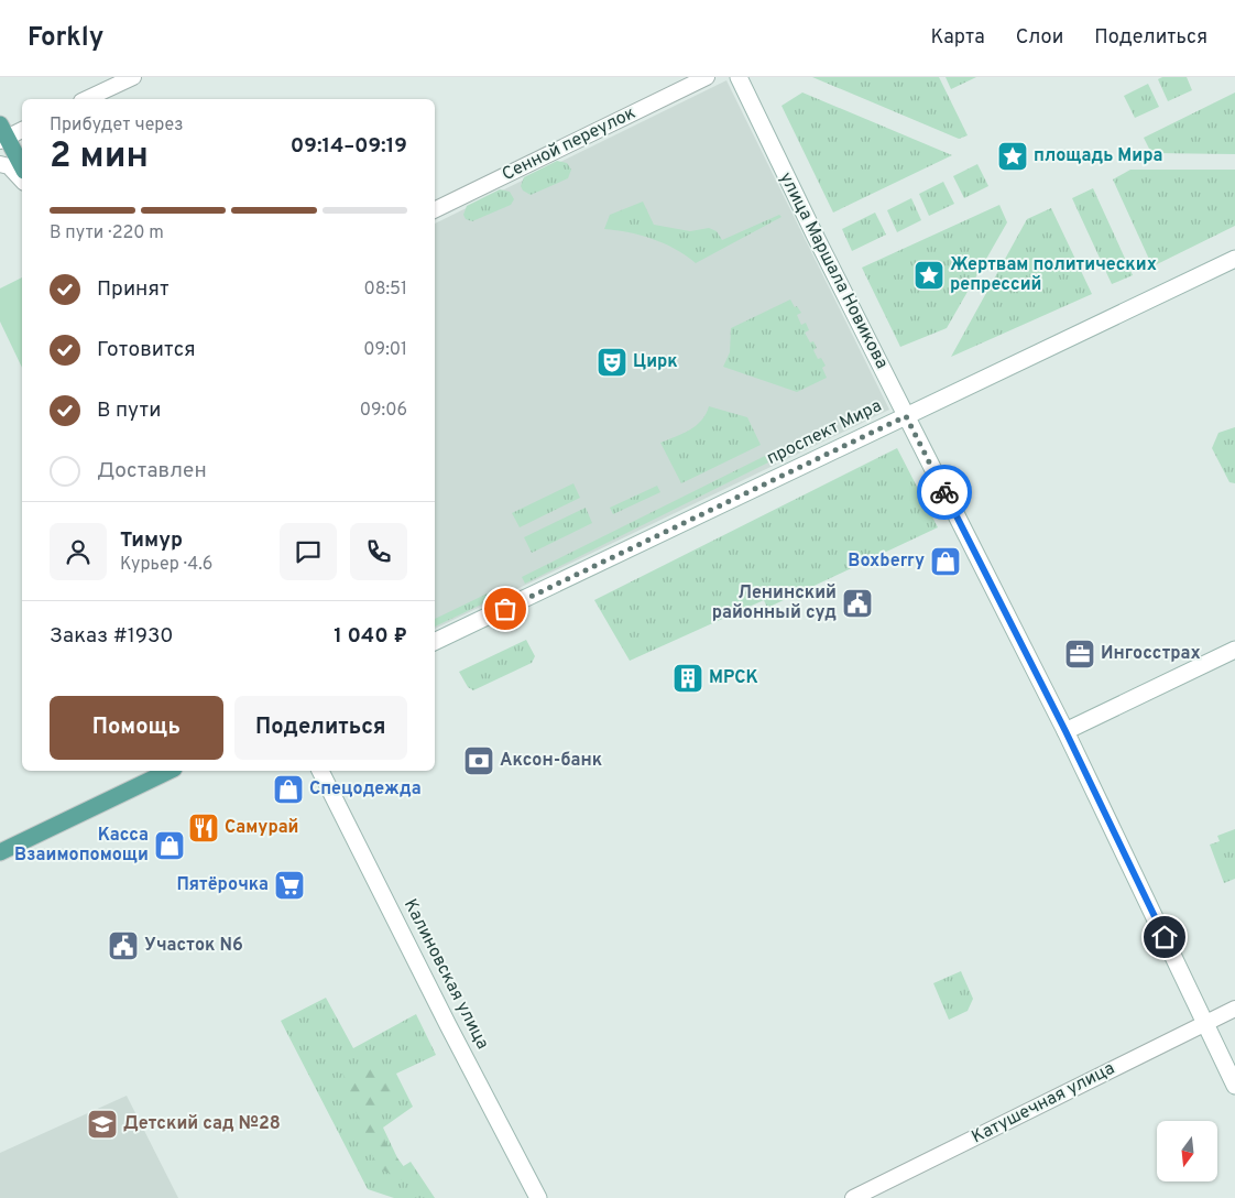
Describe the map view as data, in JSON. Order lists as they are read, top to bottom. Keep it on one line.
{"streets":{"main road":["улица Маршала Новикова","проспект Мира","Калиновская улица"],"street":["Сенной переулок","Катушечная улица"]},"crossings":[["улица Маршала Новикова","проспект Мира"],["улица Маршала Новикова","Катушечная улица"]],"places":{"place":["площадь Мира","Жертвам политических репрессий"],"theatre":["Цирк"],"shop":["Boxberry","Спецодежда","Касса Взаимопомощи"],"public building":["Ленинский районный суд","Участок N6"],"office":["Ингосстрах"],"building":["МРСК"],"bank":["Аксон-банк"],"restaurant":["Самурай"],"supermarket":["Пятёрочка"],"school or university":["Детский сад №28"]},"north":"bottom","page":{"header":"Forkly","nav":["Карта","Слои","Поделиться"],"heading":["2 мин","Прибудет через","09:14–09:19"],"panel":["Тимур","Курьер · 4.6","Заказ #1930","1 040 ₽"],"bar":"В пути · 220 m","list":[["Принят","08:51"],["Готовится","09:01"],["В пути","09:06"],"Доставлен"],"buttons":["Помощь","Поделиться"]}}
